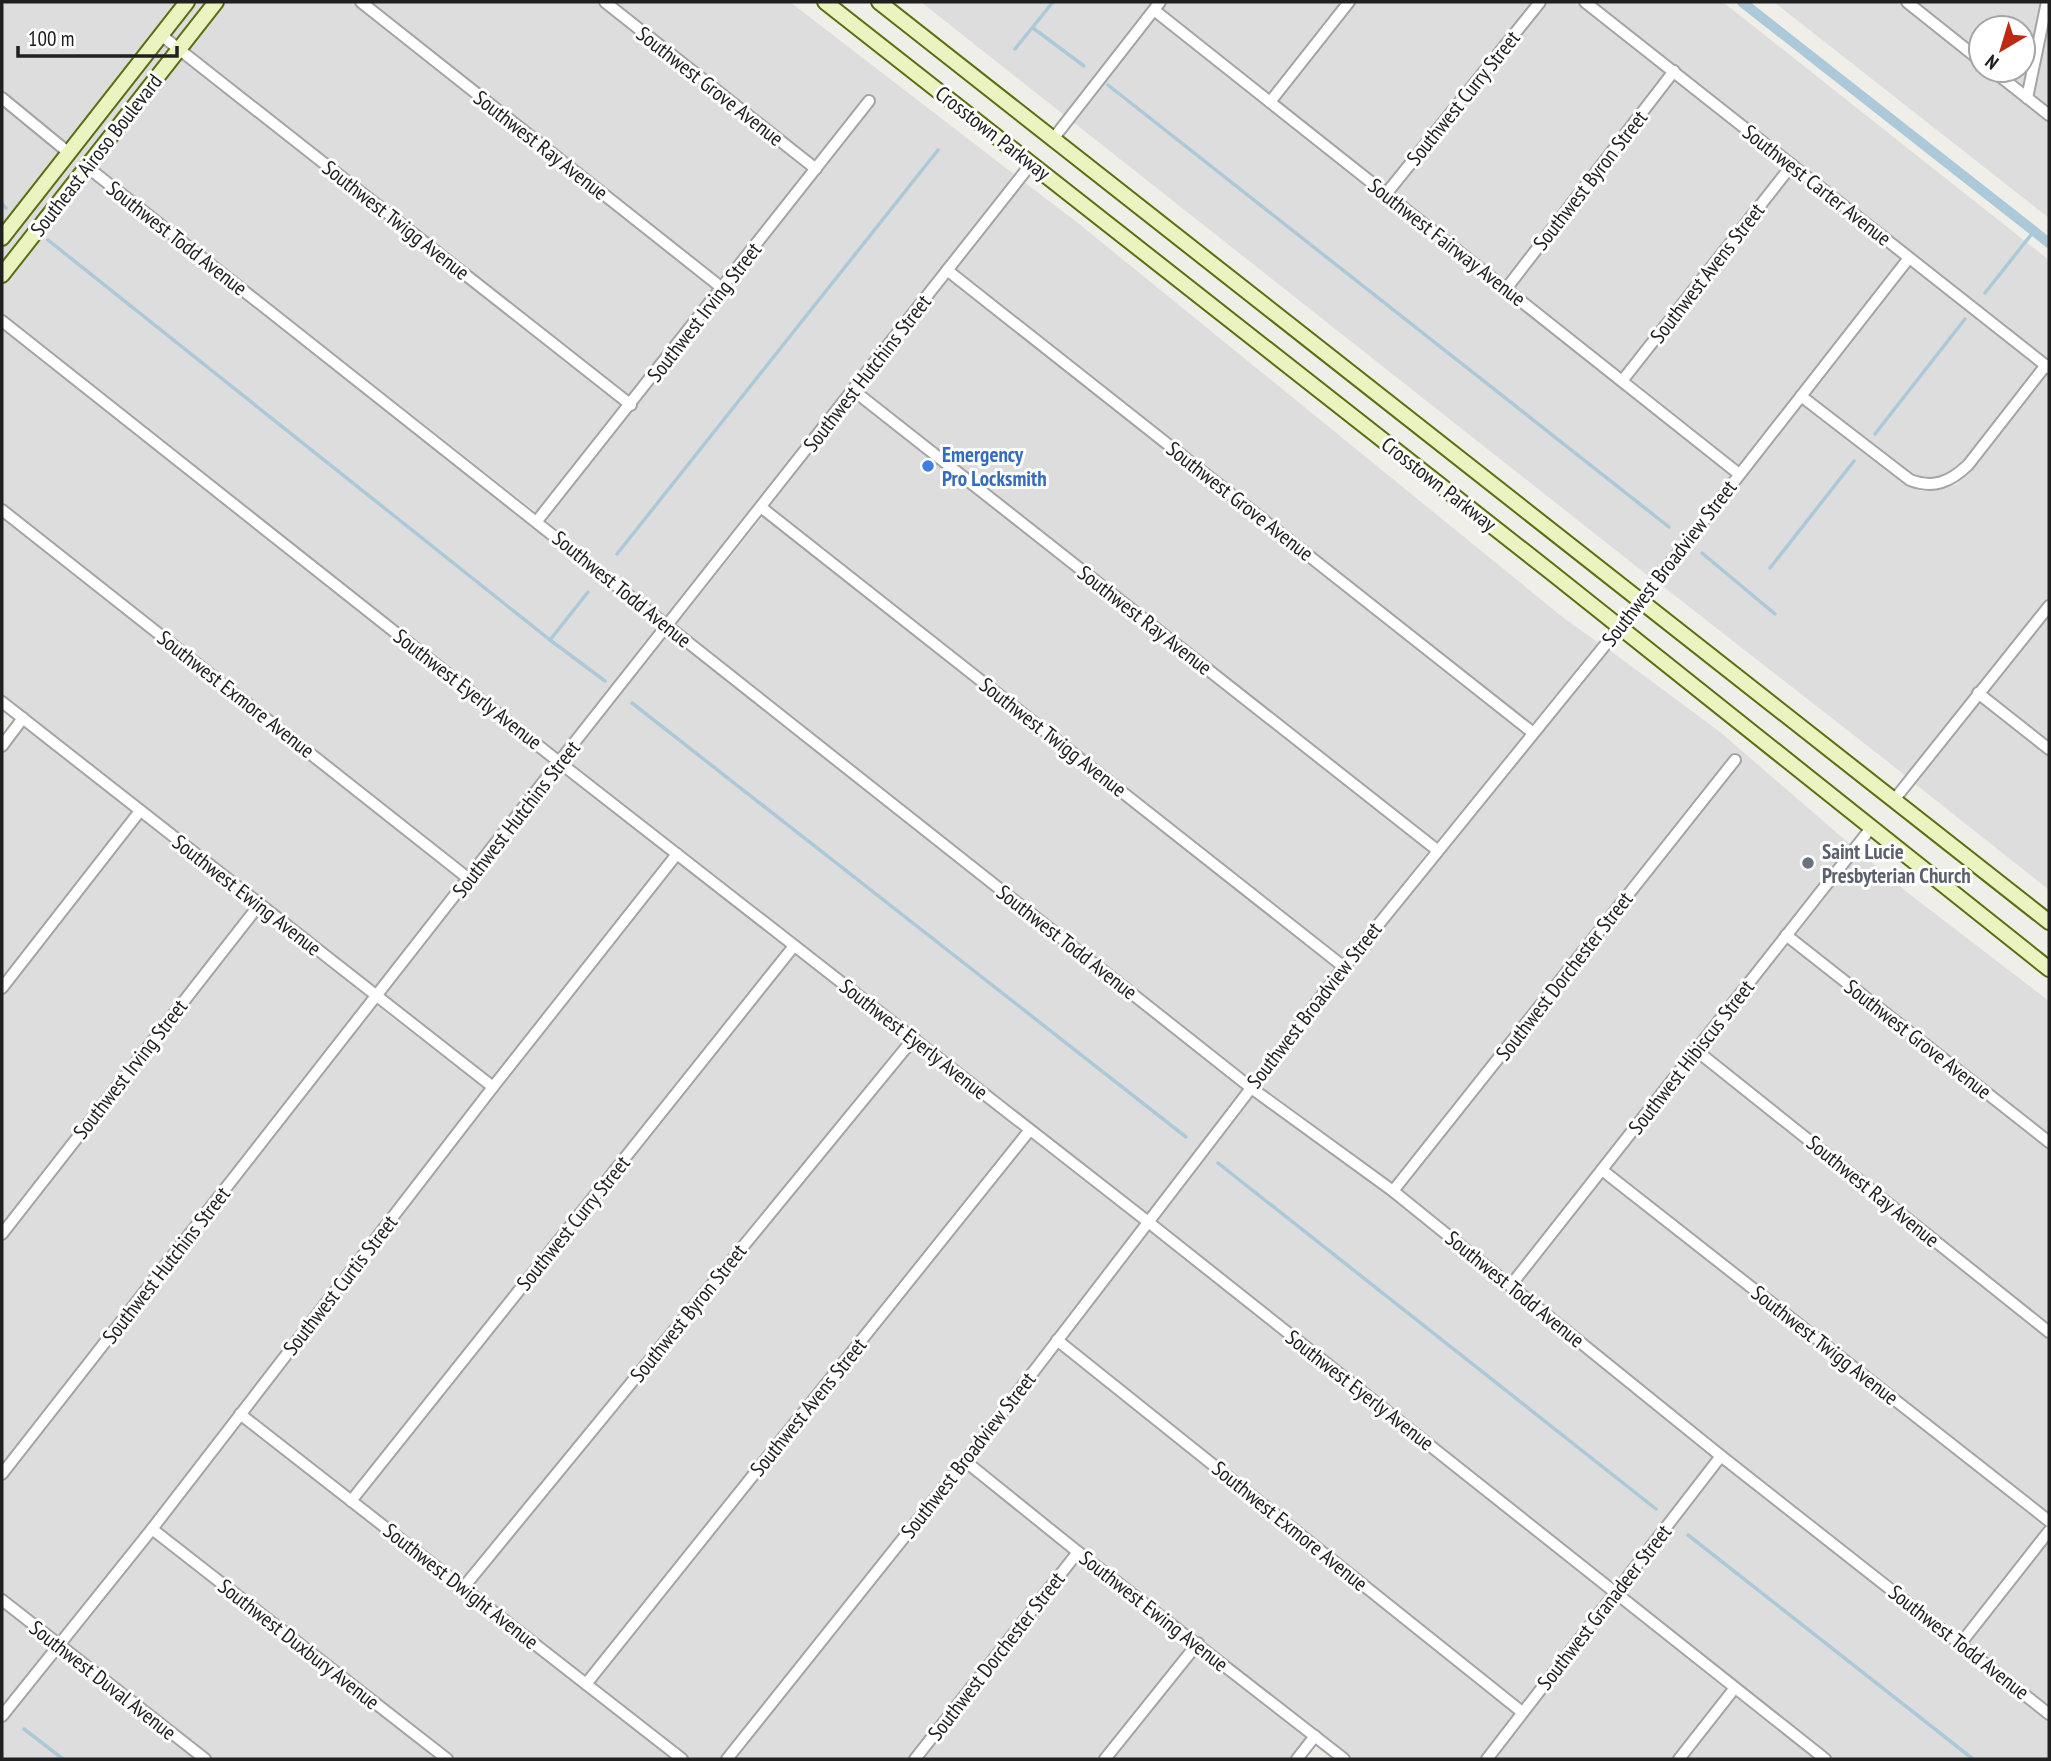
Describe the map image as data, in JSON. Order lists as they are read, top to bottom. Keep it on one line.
{"streets":{"main road":["Crosstown Parkway","Southeast Airoso Boulevard"],"street":["Southwest Grove Avenue","Southwest Curry Street","Southwest Ray Avenue","Southwest Byron Street","Southwest Carter Avenue","Southwest Twigg Avenue","Southwest Todd Avenue","Southwest Fairway Avenue","Southwest Avens Street","Southwest Irving Street","Southwest Hutchins Street","Southwest Broadview Street","Southwest Eyerly Avenue","Southwest Exmore Avenue","Southwest Ewing Avenue","Southwest Dorchester Street","Southwest Hibiscus Street","Southwest Curtis Street","Southwest Dwight Avenue","Southwest Granadeer Street","Southwest Duxbury Avenue","Southwest Duval Avenue"]},"crossings":[["Southwest Grove Avenue","Southwest Irving Street"],["Southwest Grove Avenue","Southwest Hutchins Street"],["Southwest Grove Avenue","Southwest Broadview Street"],["Southwest Grove Avenue","Southwest Hibiscus Street"],["Southwest Curry Street","Southwest Fairway Avenue"],["Southwest Curry Street","Southwest Eyerly Avenue"],["Southwest Curry Street","Southwest Dwight Avenue"],["Crosstown Parkway","Southwest Hutchins Street"],["Crosstown Parkway","Southwest Broadview Street"],["Crosstown Parkway","Southwest Hibiscus Street"],["Southwest Ray Avenue","Southwest Irving Street"],["Southwest Ray Avenue","Southwest Hutchins Street"],["Southwest Ray Avenue","Southwest Broadview Street"],["Southwest Ray Avenue","Southwest Hibiscus Street"],["Southeast Airoso Boulevard","Southwest Twigg Avenue"],["Southeast Airoso Boulevard","Southwest Todd Avenue"],["Southwest Byron Street","Southwest Carter Avenue"],["Southwest Byron Street","Southwest Fairway Avenue"],["Southwest Byron Street","Southwest Eyerly Avenue"],["Southwest Byron Street","Southwest Dwight Avenue"],["Southwest Carter Avenue","Southwest Avens Street"],["Southwest Carter Avenue","Southwest Broadview Street"],["Southwest Twigg Avenue","Southwest Irving Street"],["Southwest Twigg Avenue","Southwest Hutchins Street"],["Southwest Twigg Avenue","Southwest Broadview Street"],["Southwest Twigg Avenue","Southwest Hibiscus Street"],["Southwest Todd Avenue","Southwest Irving Street"],["Southwest Todd Avenue","Southwest Hutchins Street"],["Southwest Todd Avenue","Southwest Broadview Street"],["Southwest Todd Avenue","Southwest Dorchester Street"],["Southwest Todd Avenue","Southwest Hibiscus Street"],["Southwest Todd Avenue","Southwest Granadeer Street"],["Southwest Fairway Avenue","Southwest Avens Street"],["Southwest Fairway Avenue","Southwest Broadview Street"],["Southwest Avens Street","Southwest Eyerly Avenue"],["Southwest Avens Street","Southwest Dwight Avenue"],["Southwest Irving Street","Southwest Ewing Avenue"],["Southwest Hutchins Street","Southwest Eyerly Avenue"],["Southwest Hutchins Street","Southwest Exmore Avenue"],["Southwest Hutchins Street","Southwest Ewing Avenue"],["Southwest Broadview Street","Southwest Eyerly Avenue"],["Southwest Broadview Street","Southwest Exmore Avenue"],["Southwest Broadview Street","Southwest Ewing Avenue"],["Southwest Eyerly Avenue","Southwest Curtis Street"],["Southwest Eyerly Avenue","Southwest Granadeer Street"],["Southwest Exmore Avenue","Southwest Granadeer Street"],["Southwest Ewing Avenue","Southwest Dorchester Street"],["Southwest Ewing Avenue","Southwest Curtis Street"],["Southwest Curtis Street","Southwest Dwight Avenue"],["Southwest Curtis Street","Southwest Duxbury Avenue"],["Southwest Curtis Street","Southwest Duval Avenue"]],"places":["Emergency Pro Locksmith","Saint Lucie Presbyterian Church"],"scale_bar":"100 m","north":"bottom left"}
